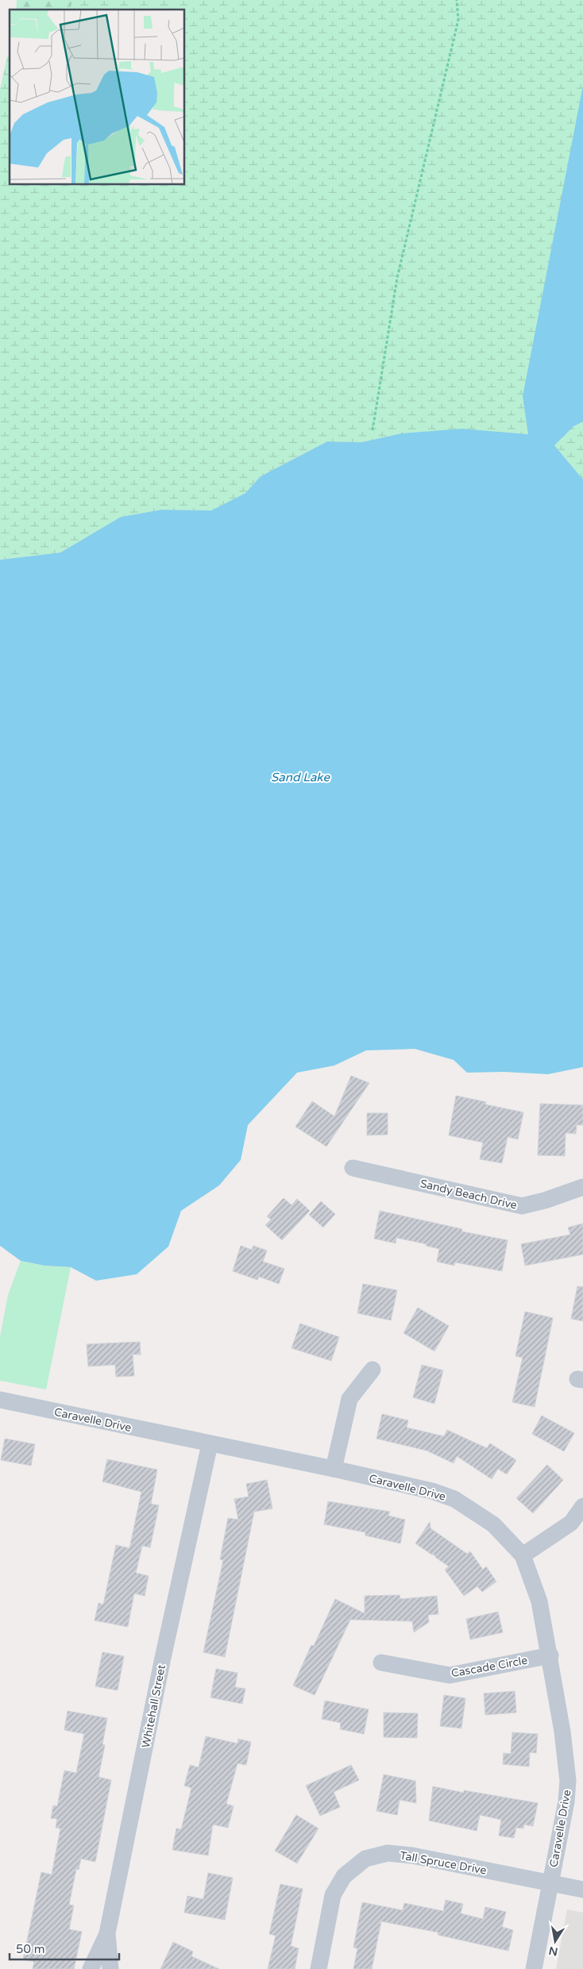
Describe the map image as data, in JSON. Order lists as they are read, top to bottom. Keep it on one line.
{"streets":{"street":["Sandy Beach Drive","Caravelle Drive","Cascade Circle","Whitehall Street","Tall Spruce Drive"]},"crossings":[["Caravelle Drive","Cascade Circle"],["Caravelle Drive","Whitehall Street"],["Caravelle Drive","Tall Spruce Drive"]],"water":["Sand Lake"],"scale_bar":"50 m","north":"bottom"}
